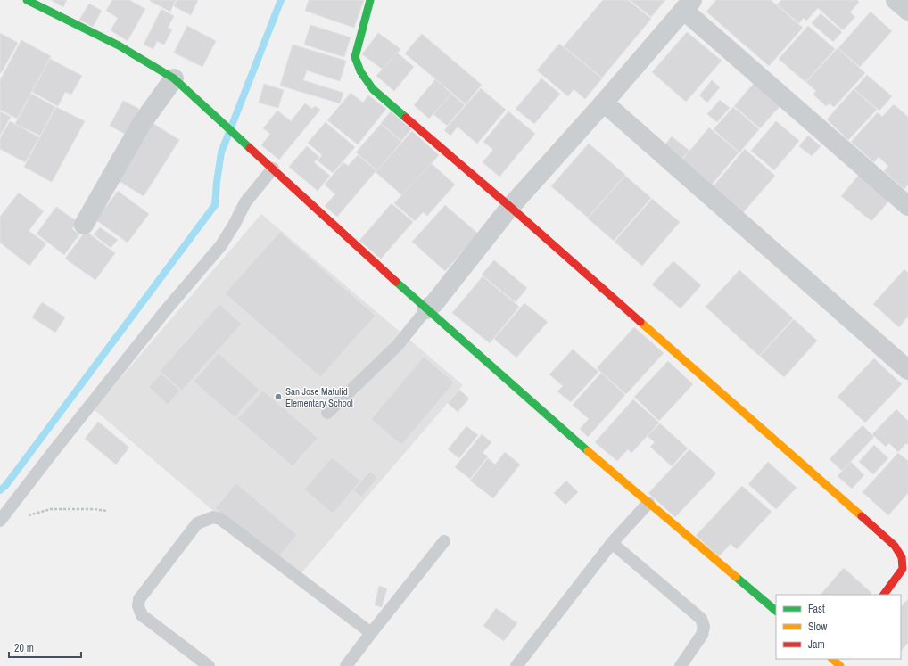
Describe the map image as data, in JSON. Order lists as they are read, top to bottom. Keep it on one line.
{"places":["San Jose Matulid Elementary School"],"legend":["Fast","Slow","Jam"],"scale_bar":"20 m"}
